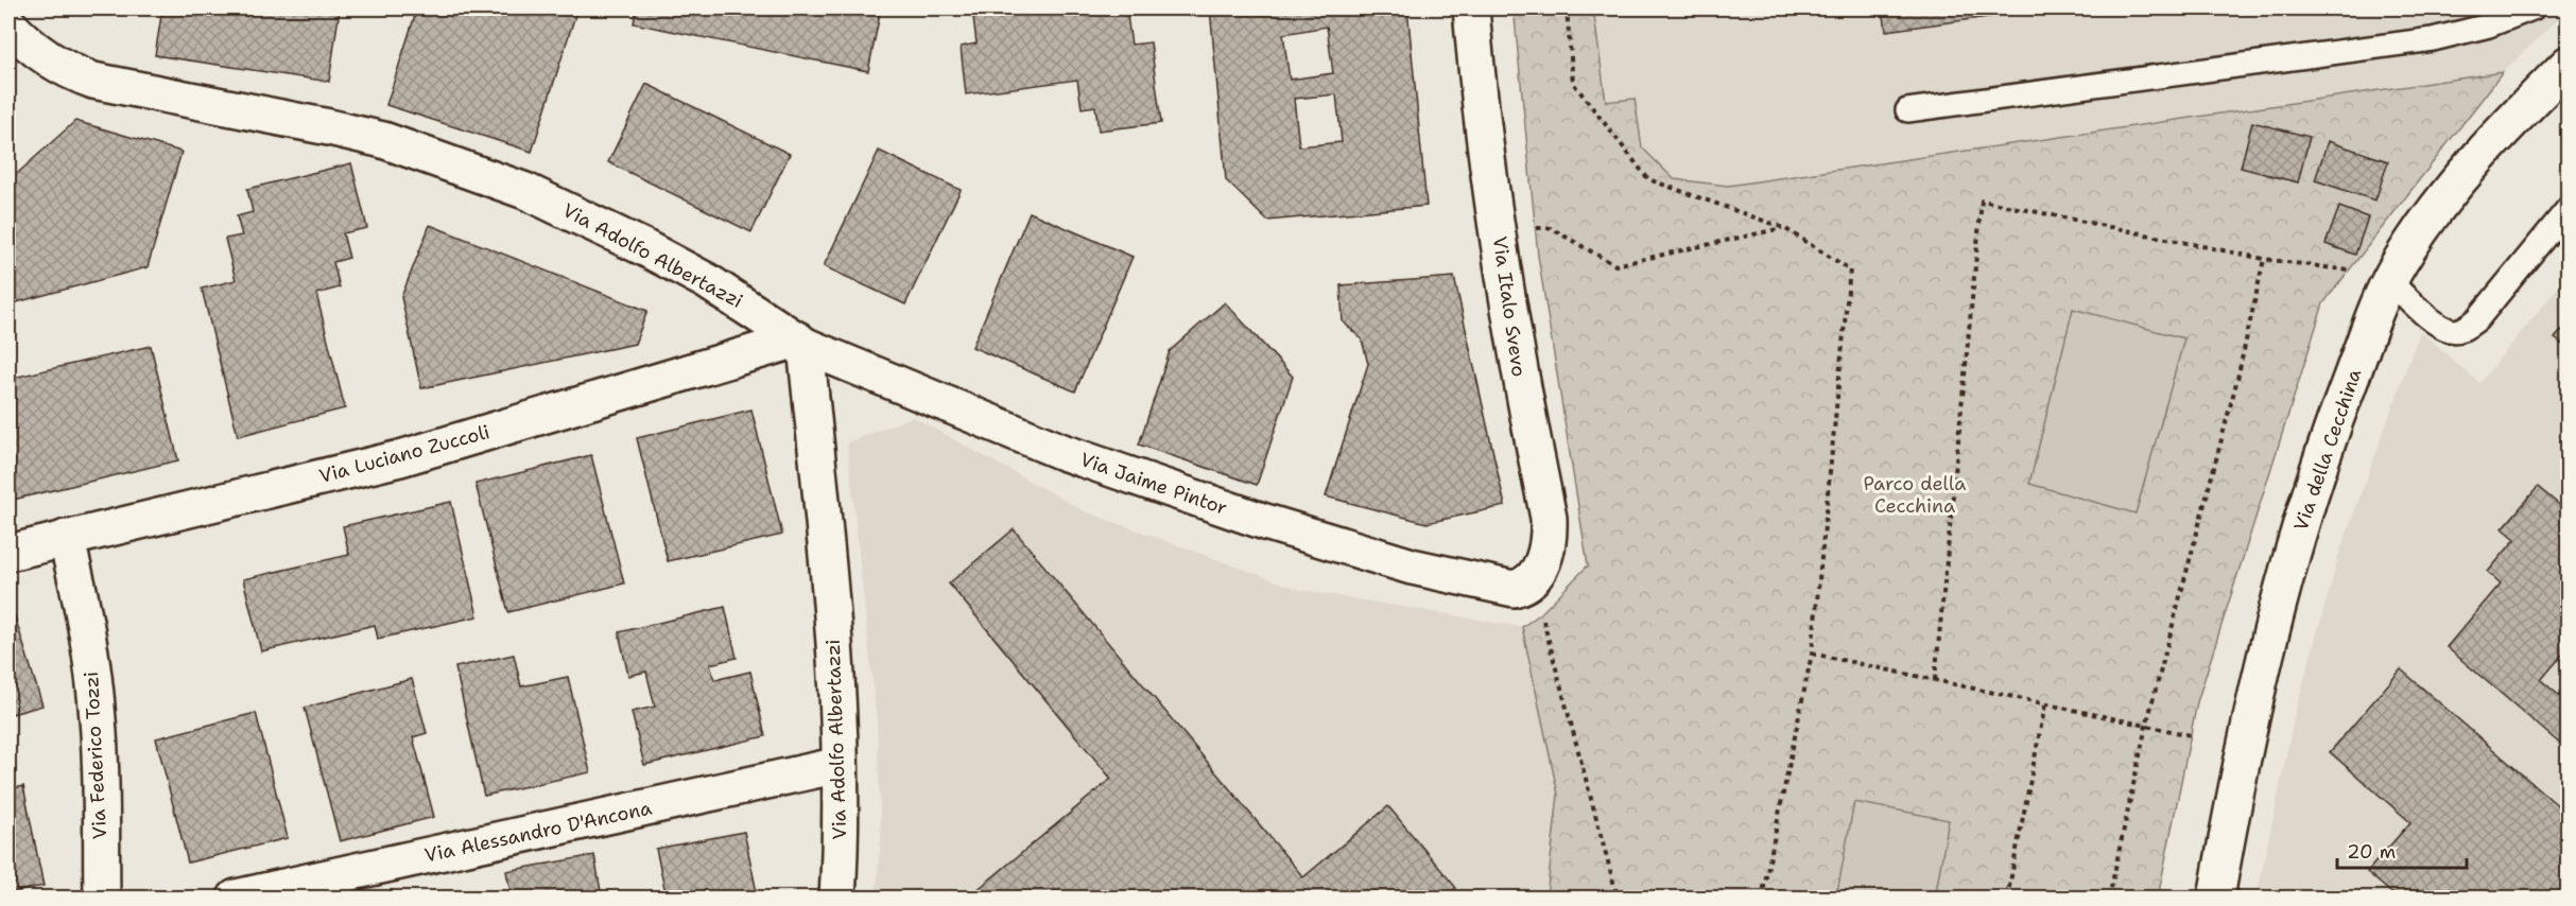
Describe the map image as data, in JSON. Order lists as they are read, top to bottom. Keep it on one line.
{"streets":{"street":["Via Adolfo Albertazzi","Via Italo Svevo","Via della Cecchina","Via Luciano Zuccoli","Via Jaime Pintor","Via Federico Tozzi","Via Alessandro D'Ancona"]},"crossings":[["Via Adolfo Albertazzi","Via Luciano Zuccoli"],["Via Adolfo Albertazzi","Via Jaime Pintor"],["Via Adolfo Albertazzi","Via Alessandro D'Ancona"],["Via Italo Svevo","Via Jaime Pintor"],["Via Luciano Zuccoli","Via Jaime Pintor"],["Via Luciano Zuccoli","Via Federico Tozzi"]],"parks":["Parco della Cecchina"],"scale_bar":"20 m"}
